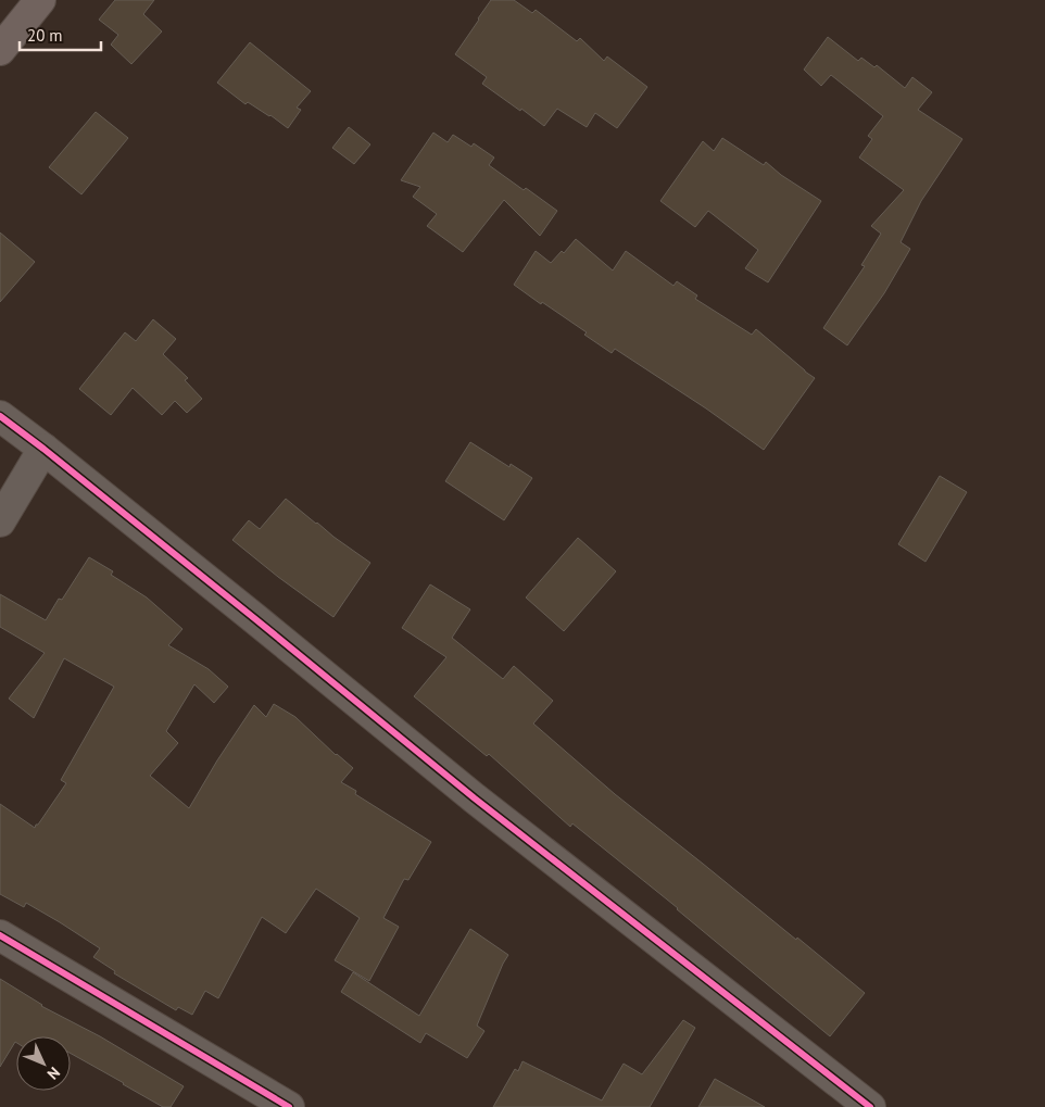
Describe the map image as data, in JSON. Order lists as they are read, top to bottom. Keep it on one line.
{"scale_bar":"20 m","north":"bottom right"}
